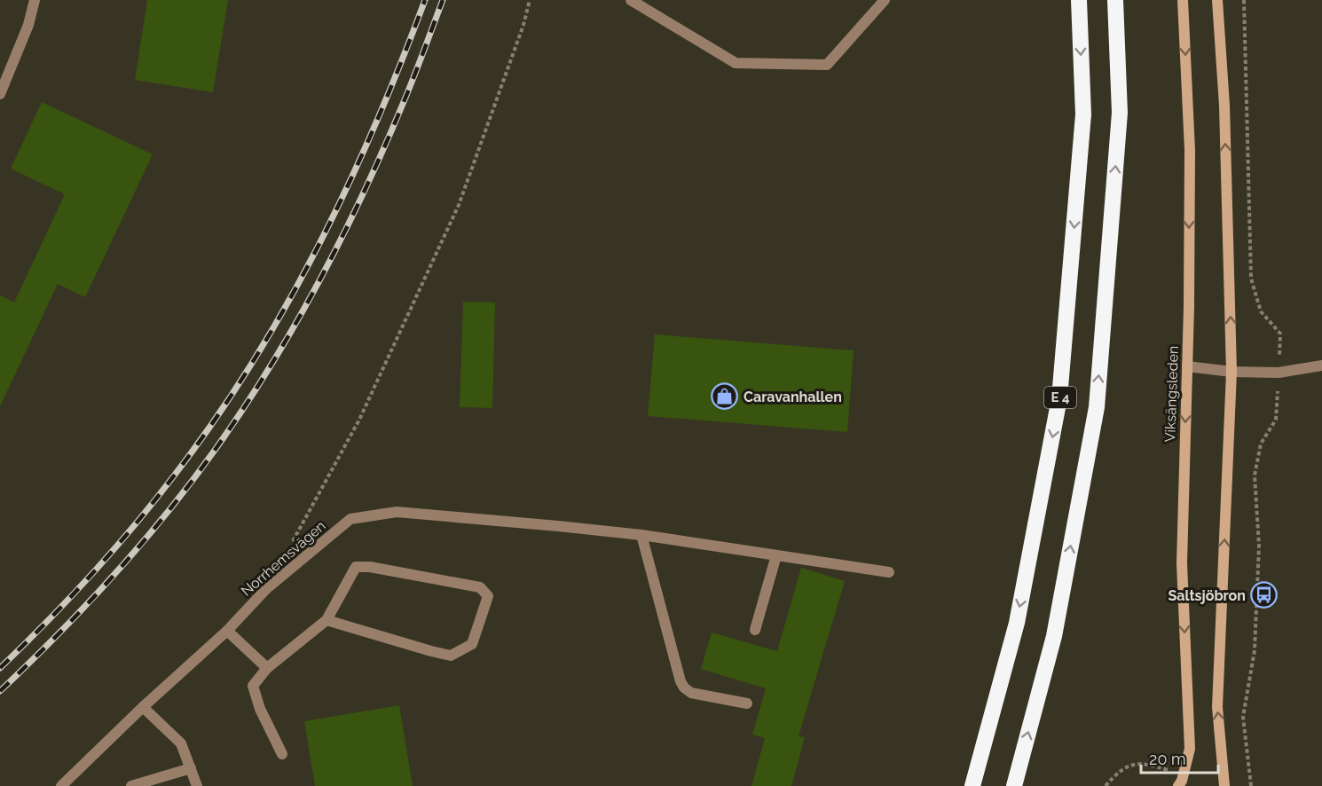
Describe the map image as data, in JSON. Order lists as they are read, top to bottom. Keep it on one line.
{"streets":{"highway":["E 4"],"main road":["Viksängsleden"],"street":["Norrhemsvägen"]},"places":{"shop":["Caravanhallen"],"bus stop":["Saltsjöbron"]},"scale_bar":"20 m"}
